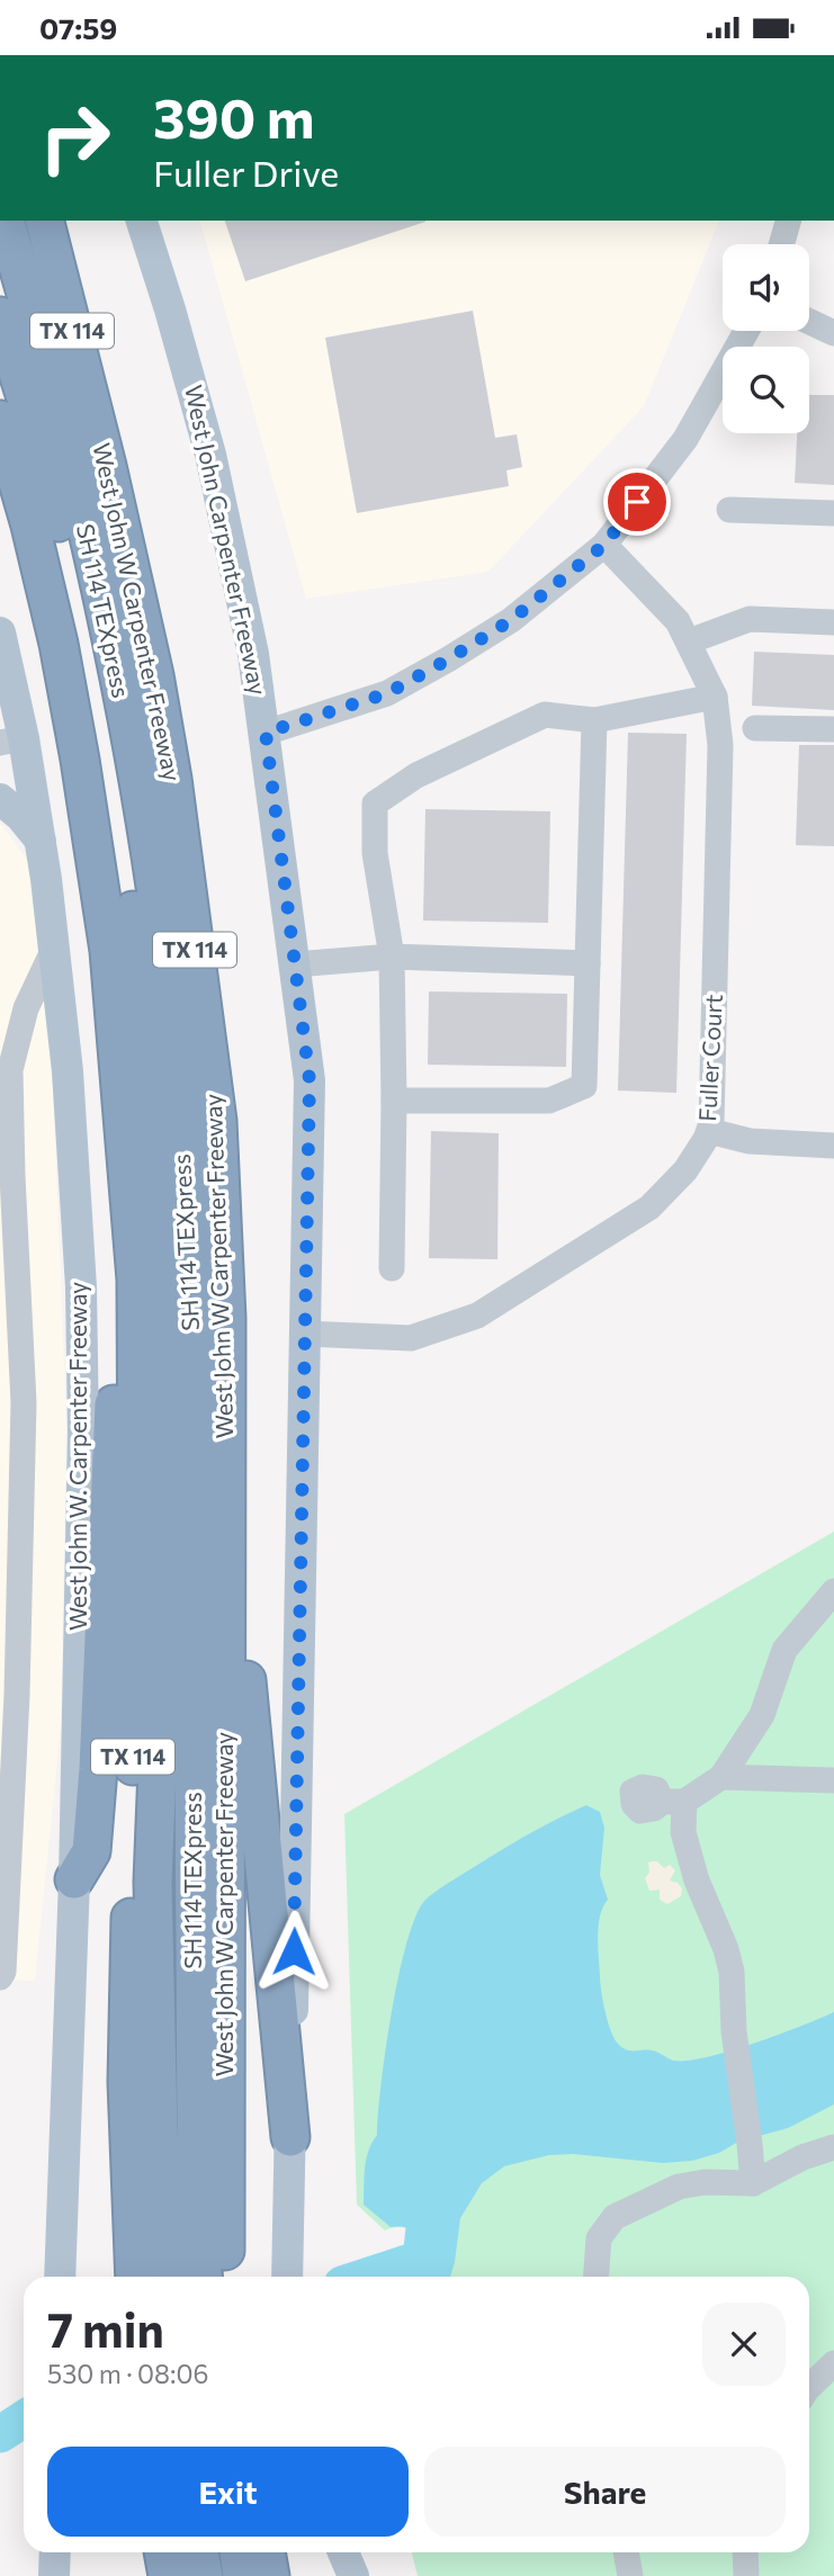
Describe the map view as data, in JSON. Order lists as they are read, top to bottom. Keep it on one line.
{"streets":{"highway":["TX 114","SH 114 TEXpress","West John W Carpenter Freeway"],"main road":["West John Carpenter Freeway","West John W. Carpenter Freeway"],"street":["Fuller Court"]},"crossings":[["TX 114","SH 114 TEXpress"],["West John Carpenter Freeway","Fuller Court"],["SH 114 TEXpress","West John W Carpenter Freeway"]],"page":{"status":"07:59","turn":["390 m","Fuller Drive"],"heading":["7 min","530 m · 08:06"],"buttons":["Exit","Share"]}}
